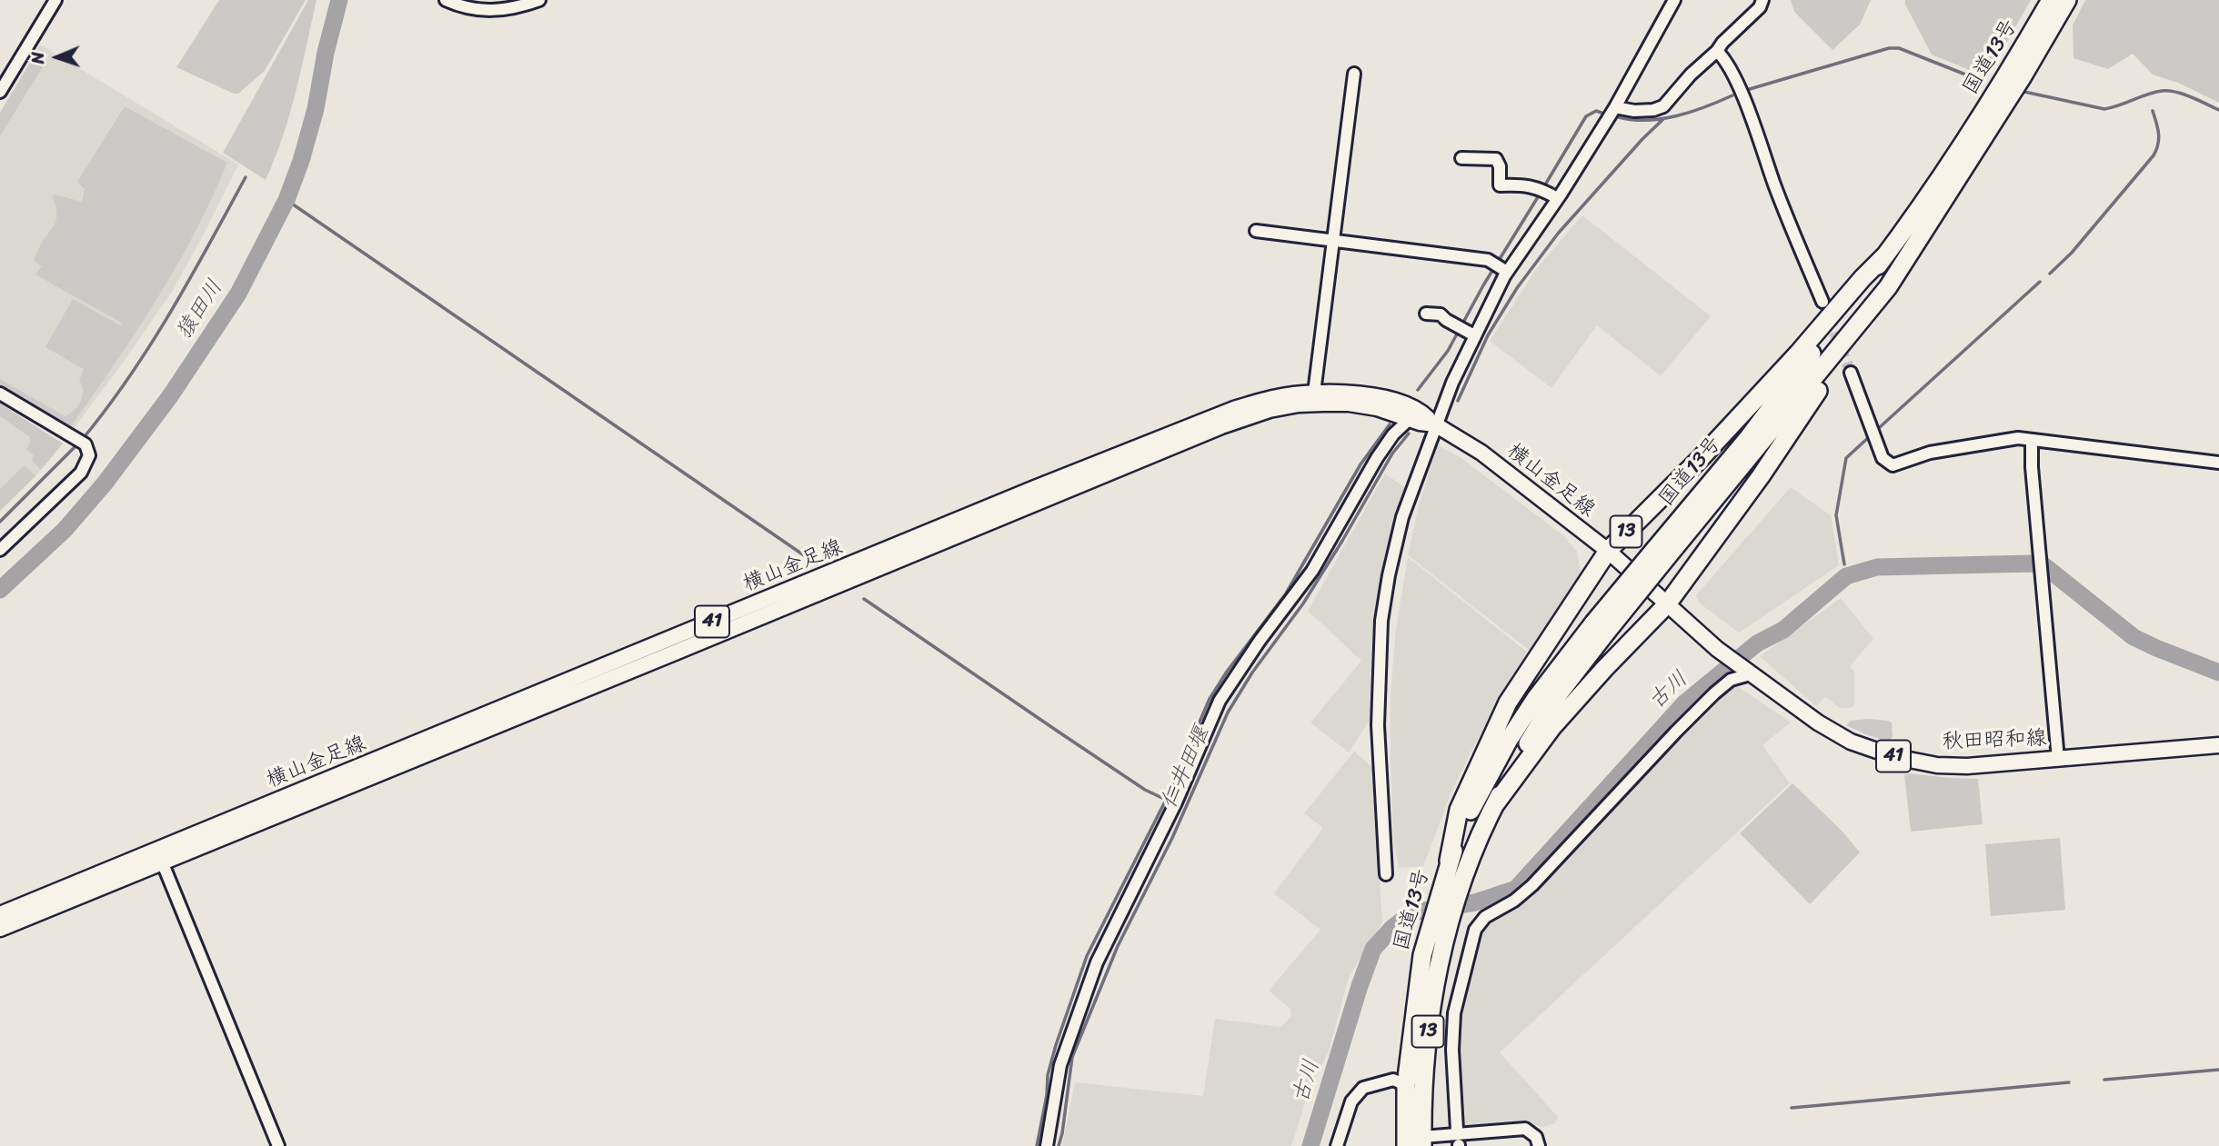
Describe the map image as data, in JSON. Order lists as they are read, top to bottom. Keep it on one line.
{"streets":{"highway":["国道13号","13"],"main road":["横山金足線","41","秋田昭和線"]},"crossings":[["国道13号","13"],["横山金足線","13"],["横山金足線","秋田昭和線"],["13","秋田昭和線"]],"water":["猿田川","古川","仁井田堰"],"north":"left"}
